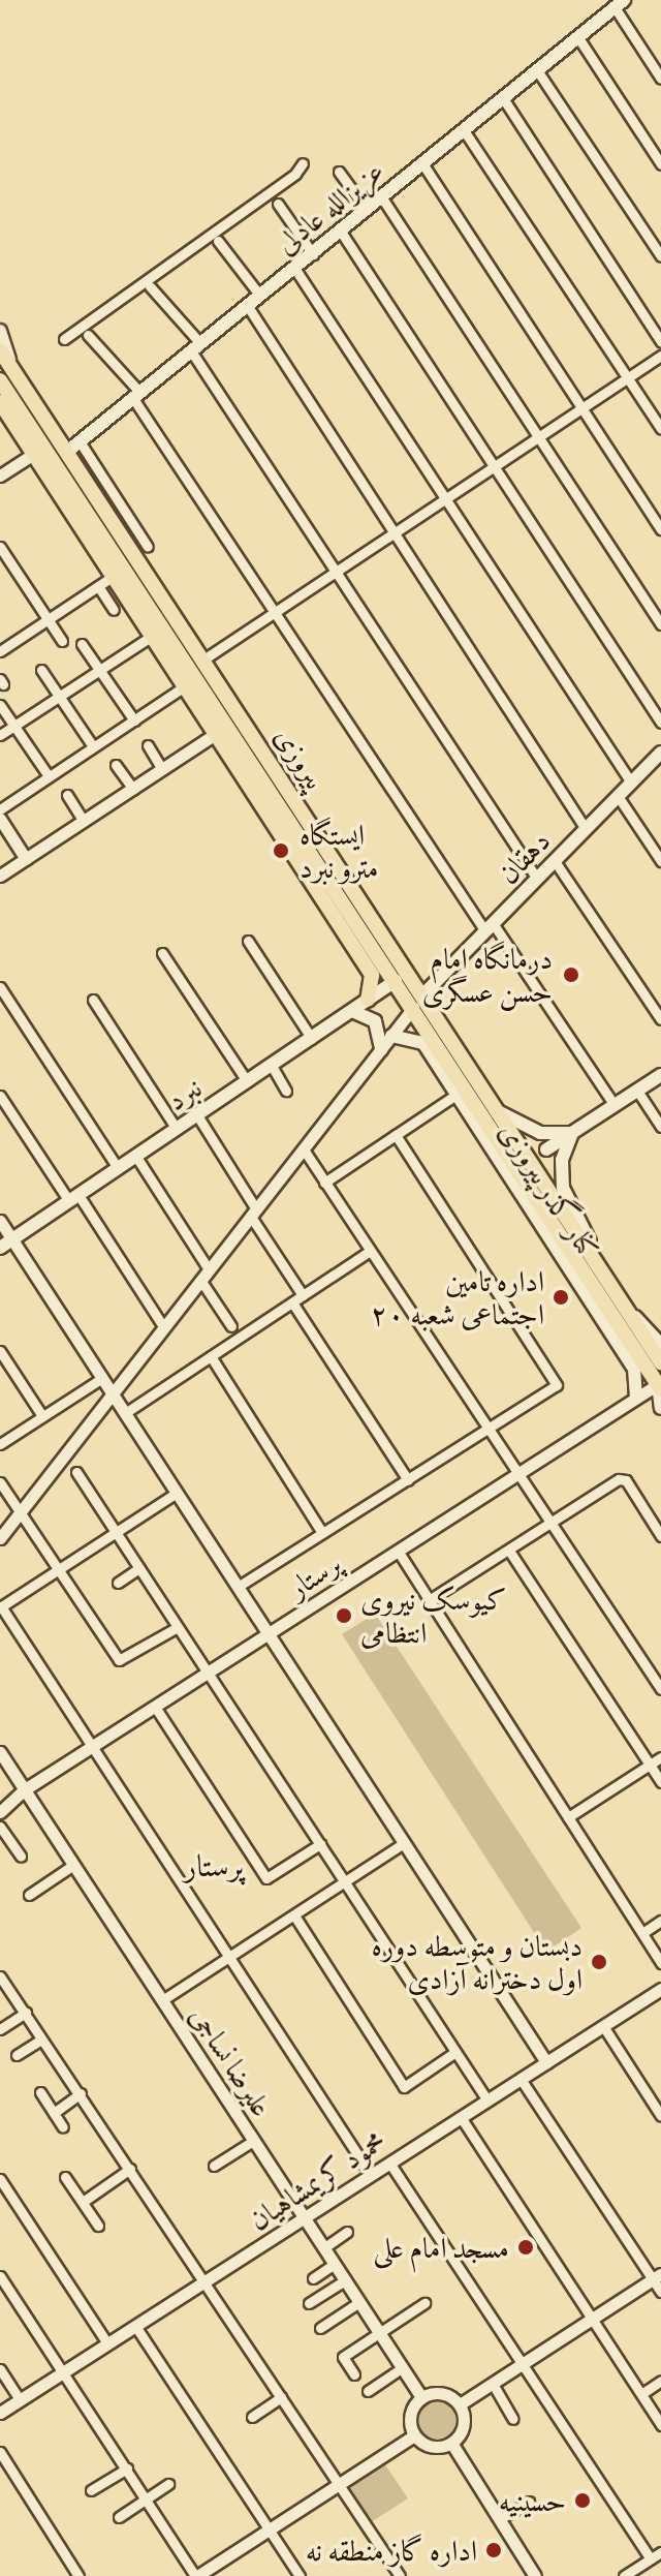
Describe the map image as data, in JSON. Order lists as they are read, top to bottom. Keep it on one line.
{"streets":{"main road":["عزیزالله عادلی","پیروزی","دهقان","نبرد","کنار گذر پیروزی"],"street":["پرستار","علیرضا نساجی","محمود کریمشاهیان"]},"crossings":[["عزیزالله عادلی","پیروزی"],["پیروزی","دهقان"],["پیروزی","نبرد"],["پیروزی","کنار گذر پیروزی"],["پیروزی","پرستار"],["کنار گذر پیروزی","پرستار"],["پرستار","علیرضا نساجی"],["علیرضا نساجی","محمود کریمشاهیان"]],"districts":["پرستار"],"places":["ایستگاه مترو نبرد","درمانگاه امام حسن عسگری","اداره تامین اجتماعی شعبه ۲۰","کیوسک نیروی انتظامی","دبستان و متوسطه دوره اول دخترانه آزادی","مسجد امام علی","حسینیه","اداره گاز منطقه نه"]}
